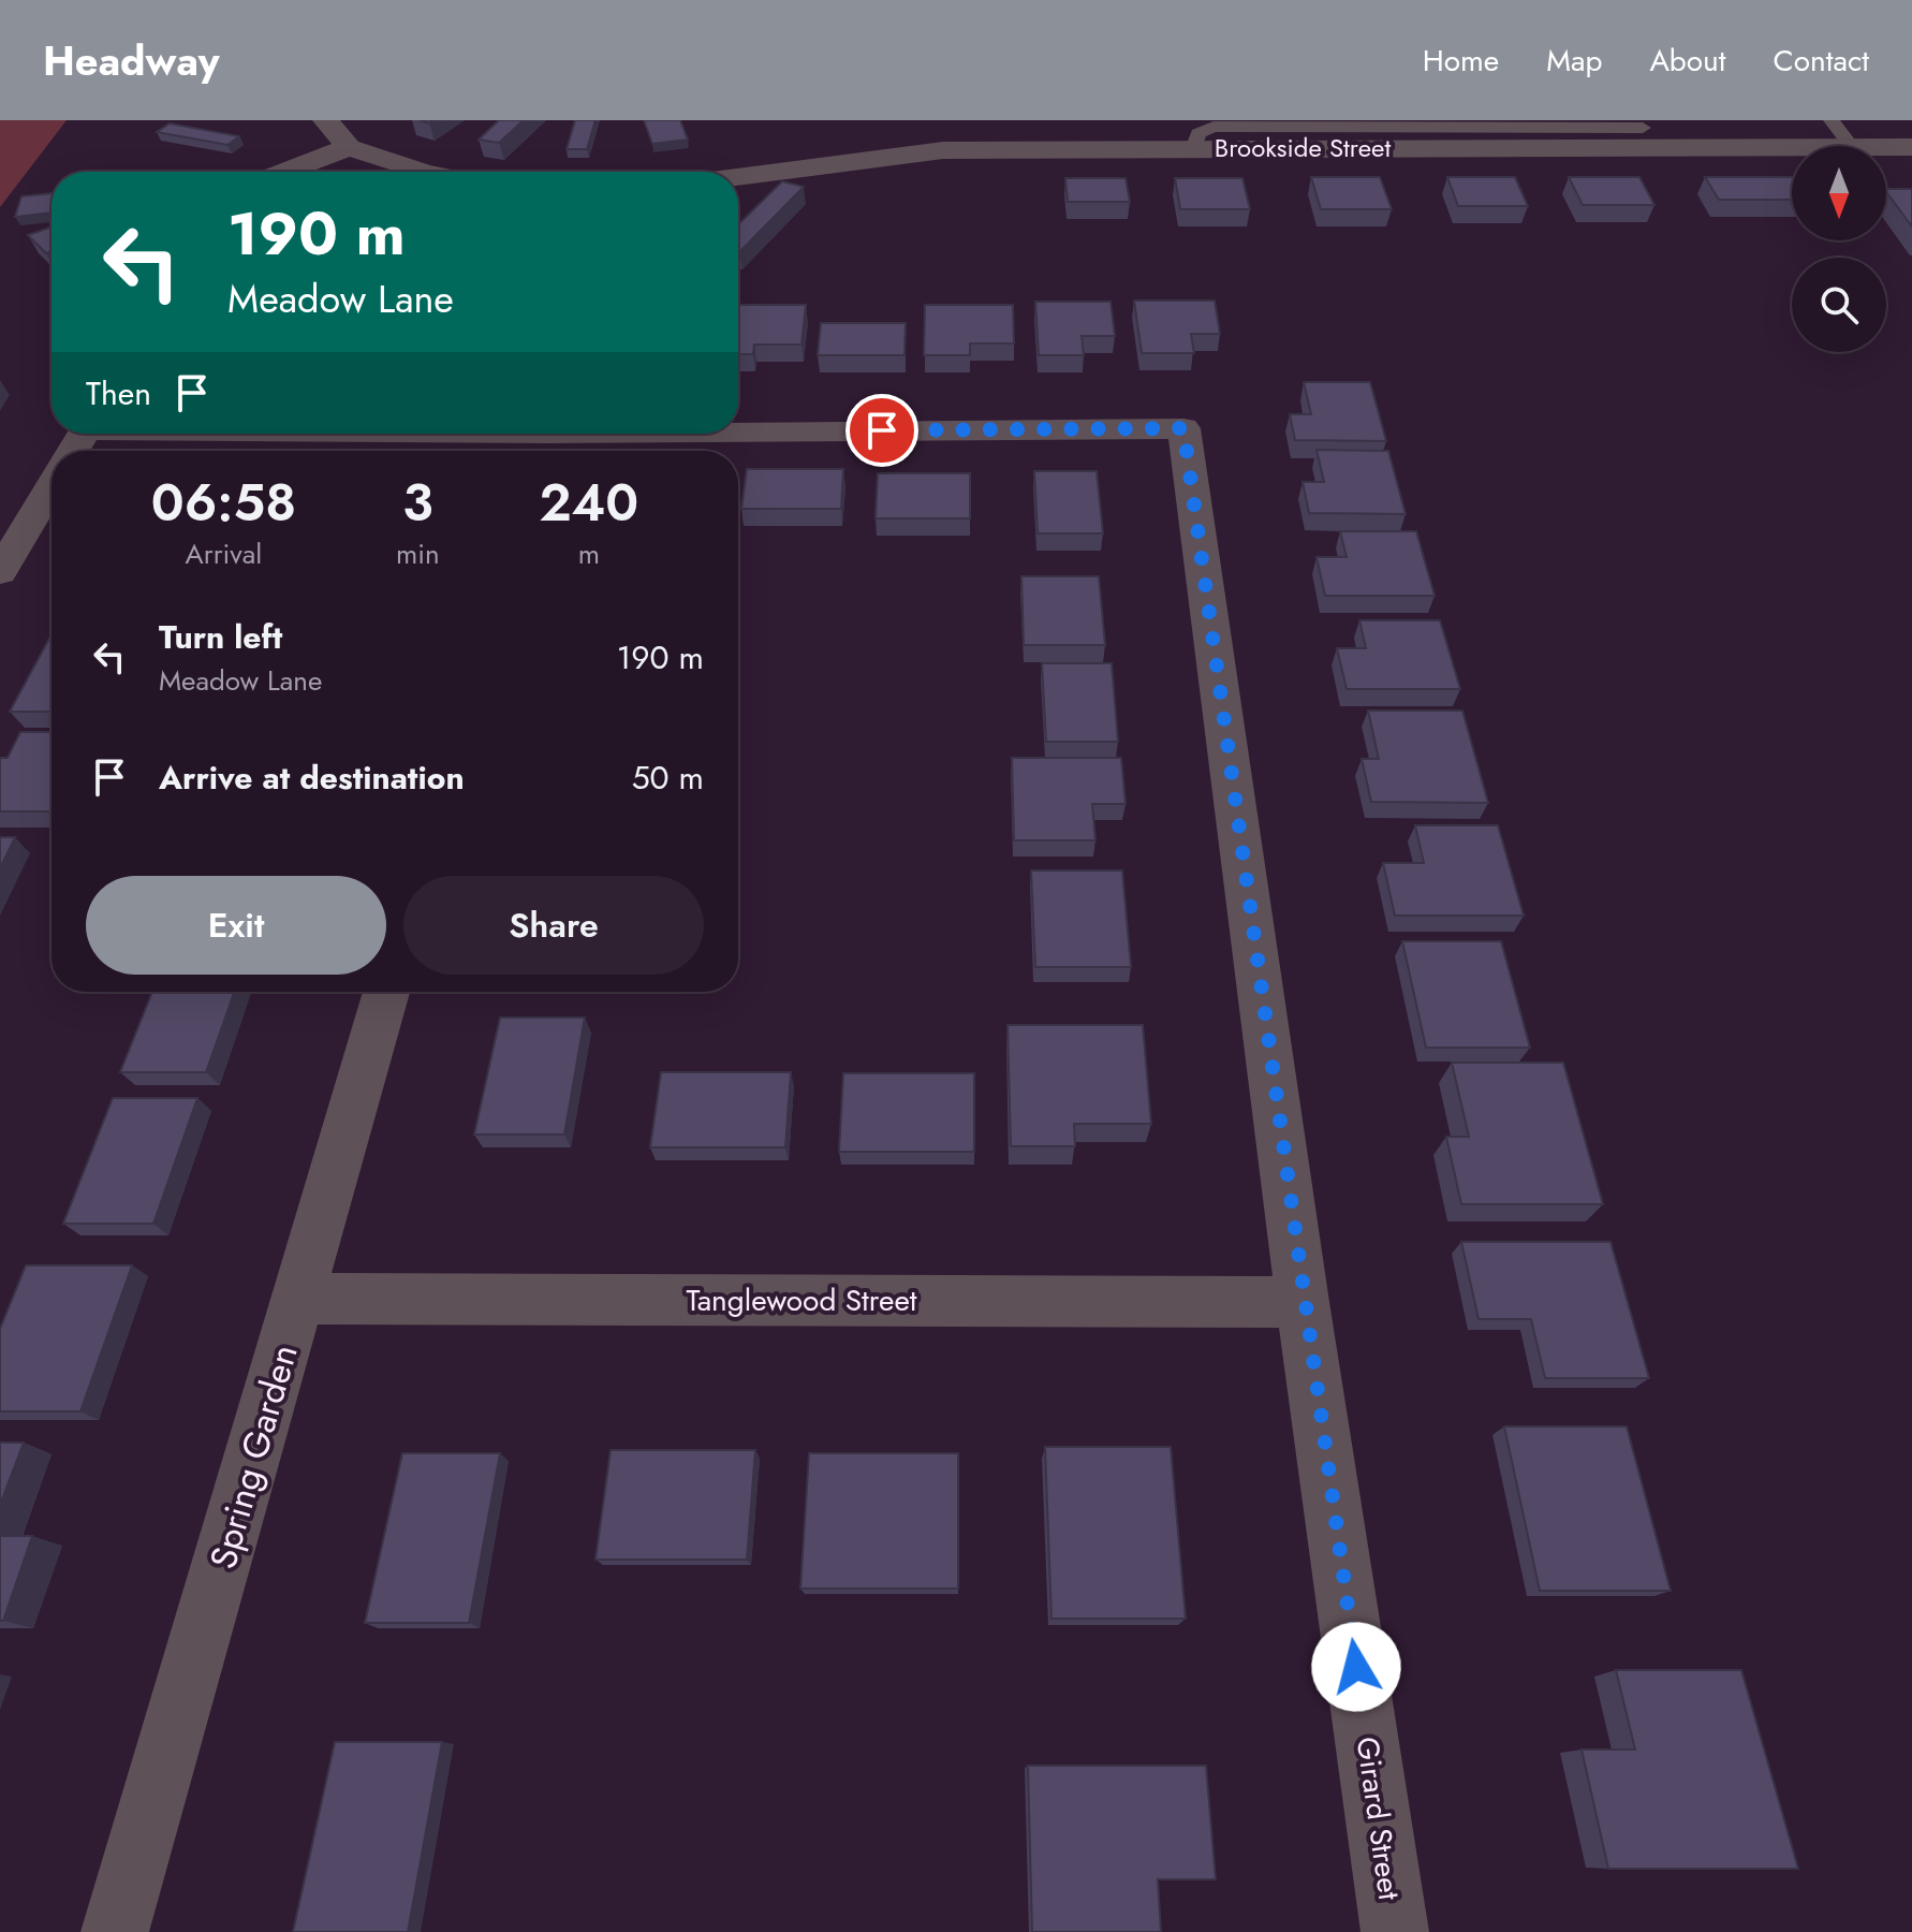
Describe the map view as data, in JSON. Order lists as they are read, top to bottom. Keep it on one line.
{"streets":{"street":["Brookside Street","Tanglewood Street","Spring Garden","Girard Street"]},"crossings":[["Tanglewood Street","Spring Garden"],["Tanglewood Street","Girard Street"]],"north":"bottom","page":{"header":"Headway","nav":["Home","Map","About","Contact"],"turn":["190 m","Meadow Lane"],"then":"Then","eta":["06:58","Arrival","3","min","240","m"],"list":[{"name":"Turn left","note":"Meadow Lane","value":"190 m"},{"name":"Arrive at destination","value":"50 m"}],"buttons":["Exit","Share"]}}
